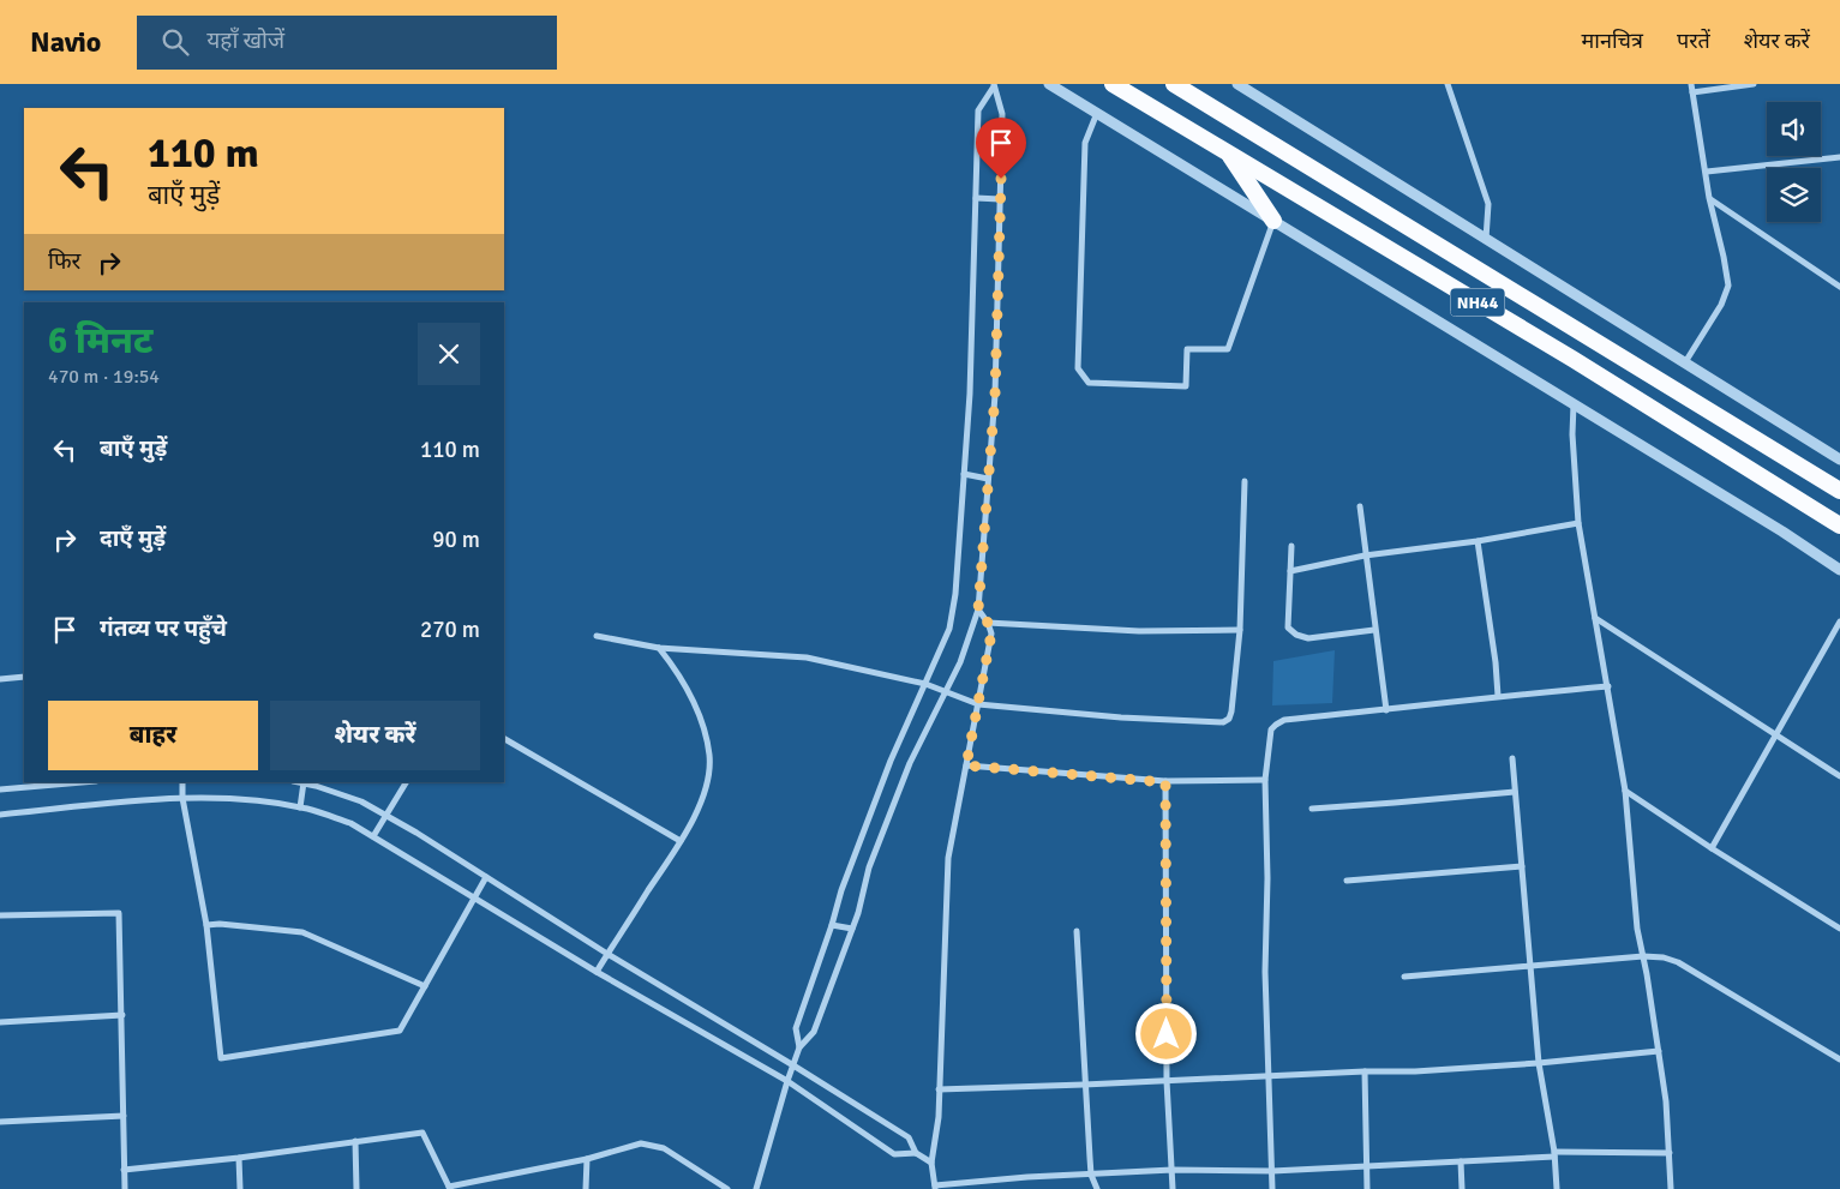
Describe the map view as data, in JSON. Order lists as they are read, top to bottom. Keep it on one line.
{"streets":{"highway":["NH44"]},"page":{"header":"Navio","search":"यहाँ खोजें","nav":["मानचित्र","परतें","शेयर करें"],"turn":["110 m","बाएँ मुड़ें"],"then":"फिर","heading":["6 मिनट","470 m · 19:54"],"list":[{"name":"बाएँ मुड़ें","value":"110 m"},{"name":"दाएँ मुड़ें","value":"90 m"},{"name":"गंतव्य पर पहुँचे","value":"270 m"}],"buttons":["बाहर","शेयर करें"]}}
